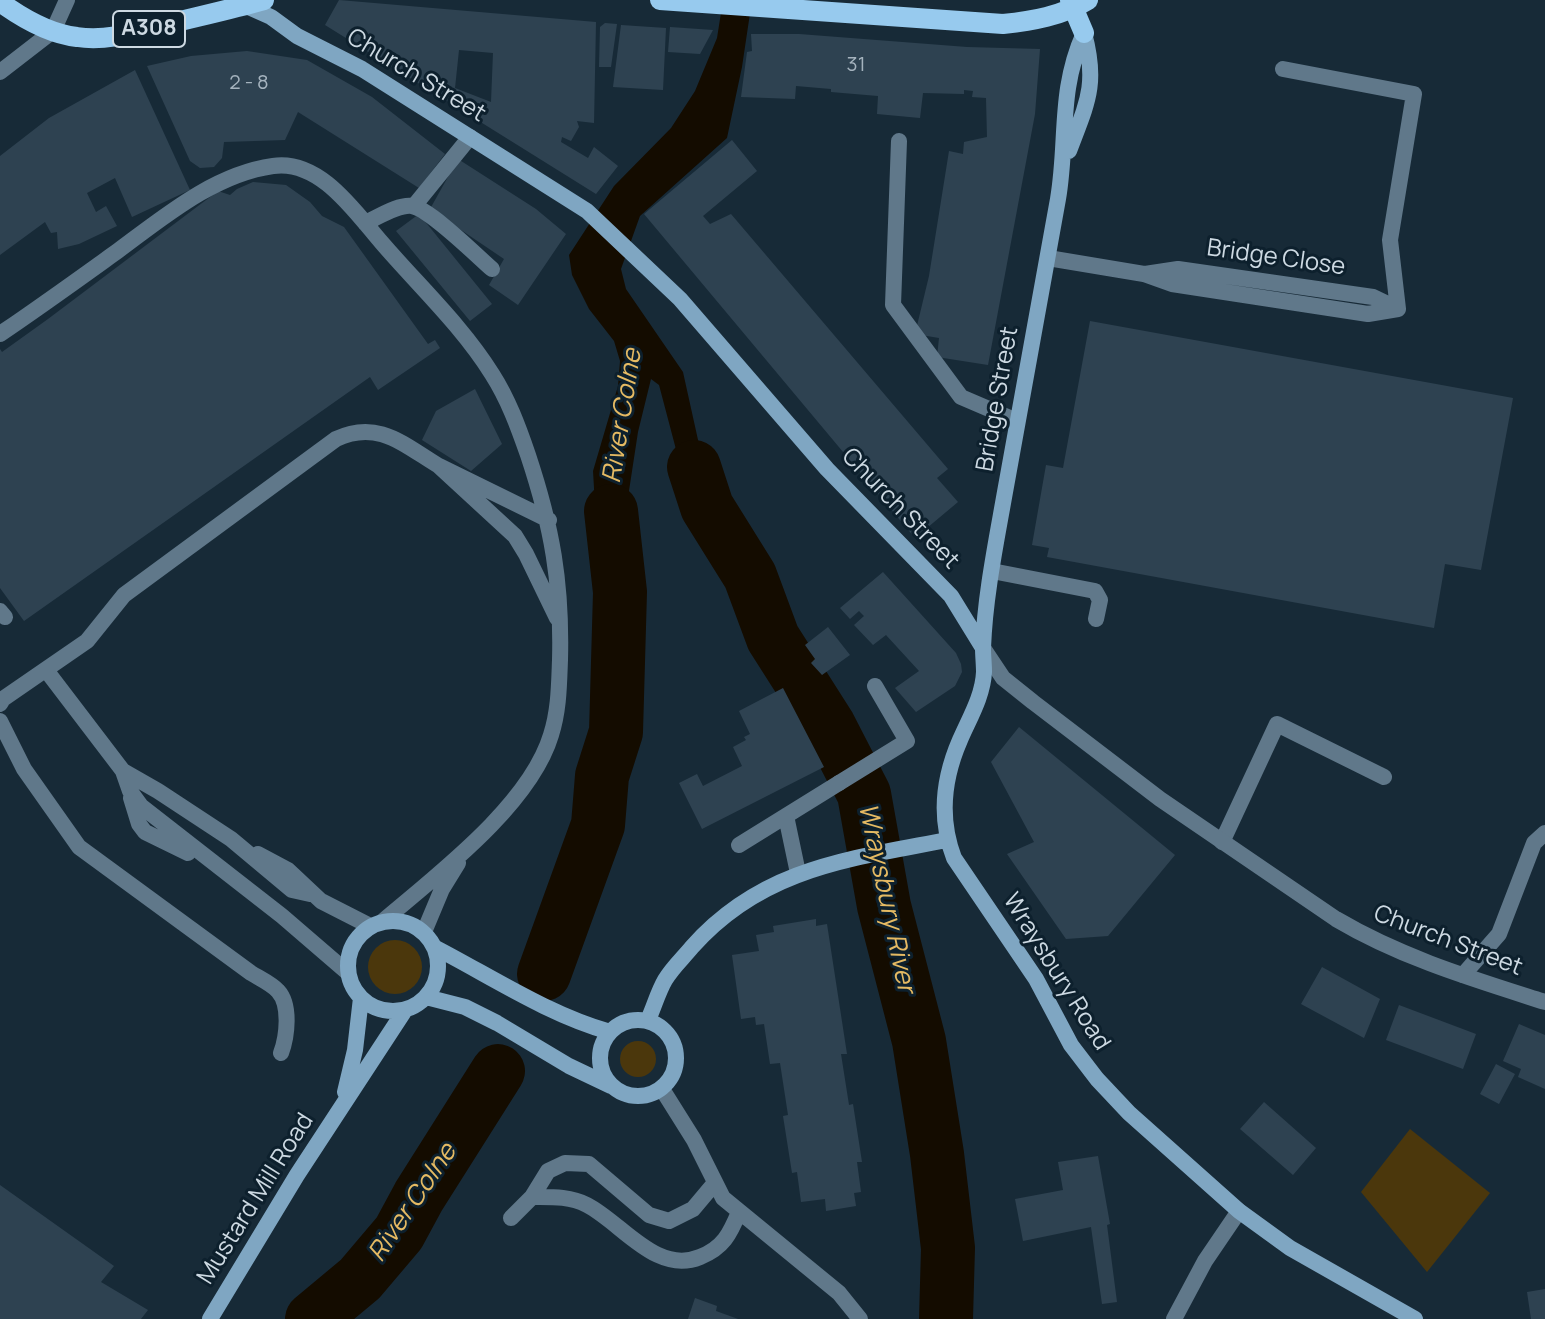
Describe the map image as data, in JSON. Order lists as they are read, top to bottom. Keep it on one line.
{"streets":{"main road":["A308","Church Street","Bridge Street","Wraysbury Road","Mustard Mill Road"],"street":["Bridge Close"]},"crossings":[["A308","Church Street"],["Church Street","Bridge Street"],["Church Street","Wraysbury Road"],["Bridge Close","Bridge Street"],["Bridge Street","Wraysbury Road"]],"water":["River Colne","Wraysbury River"],"house_numbers":["31","2 - 8"]}
